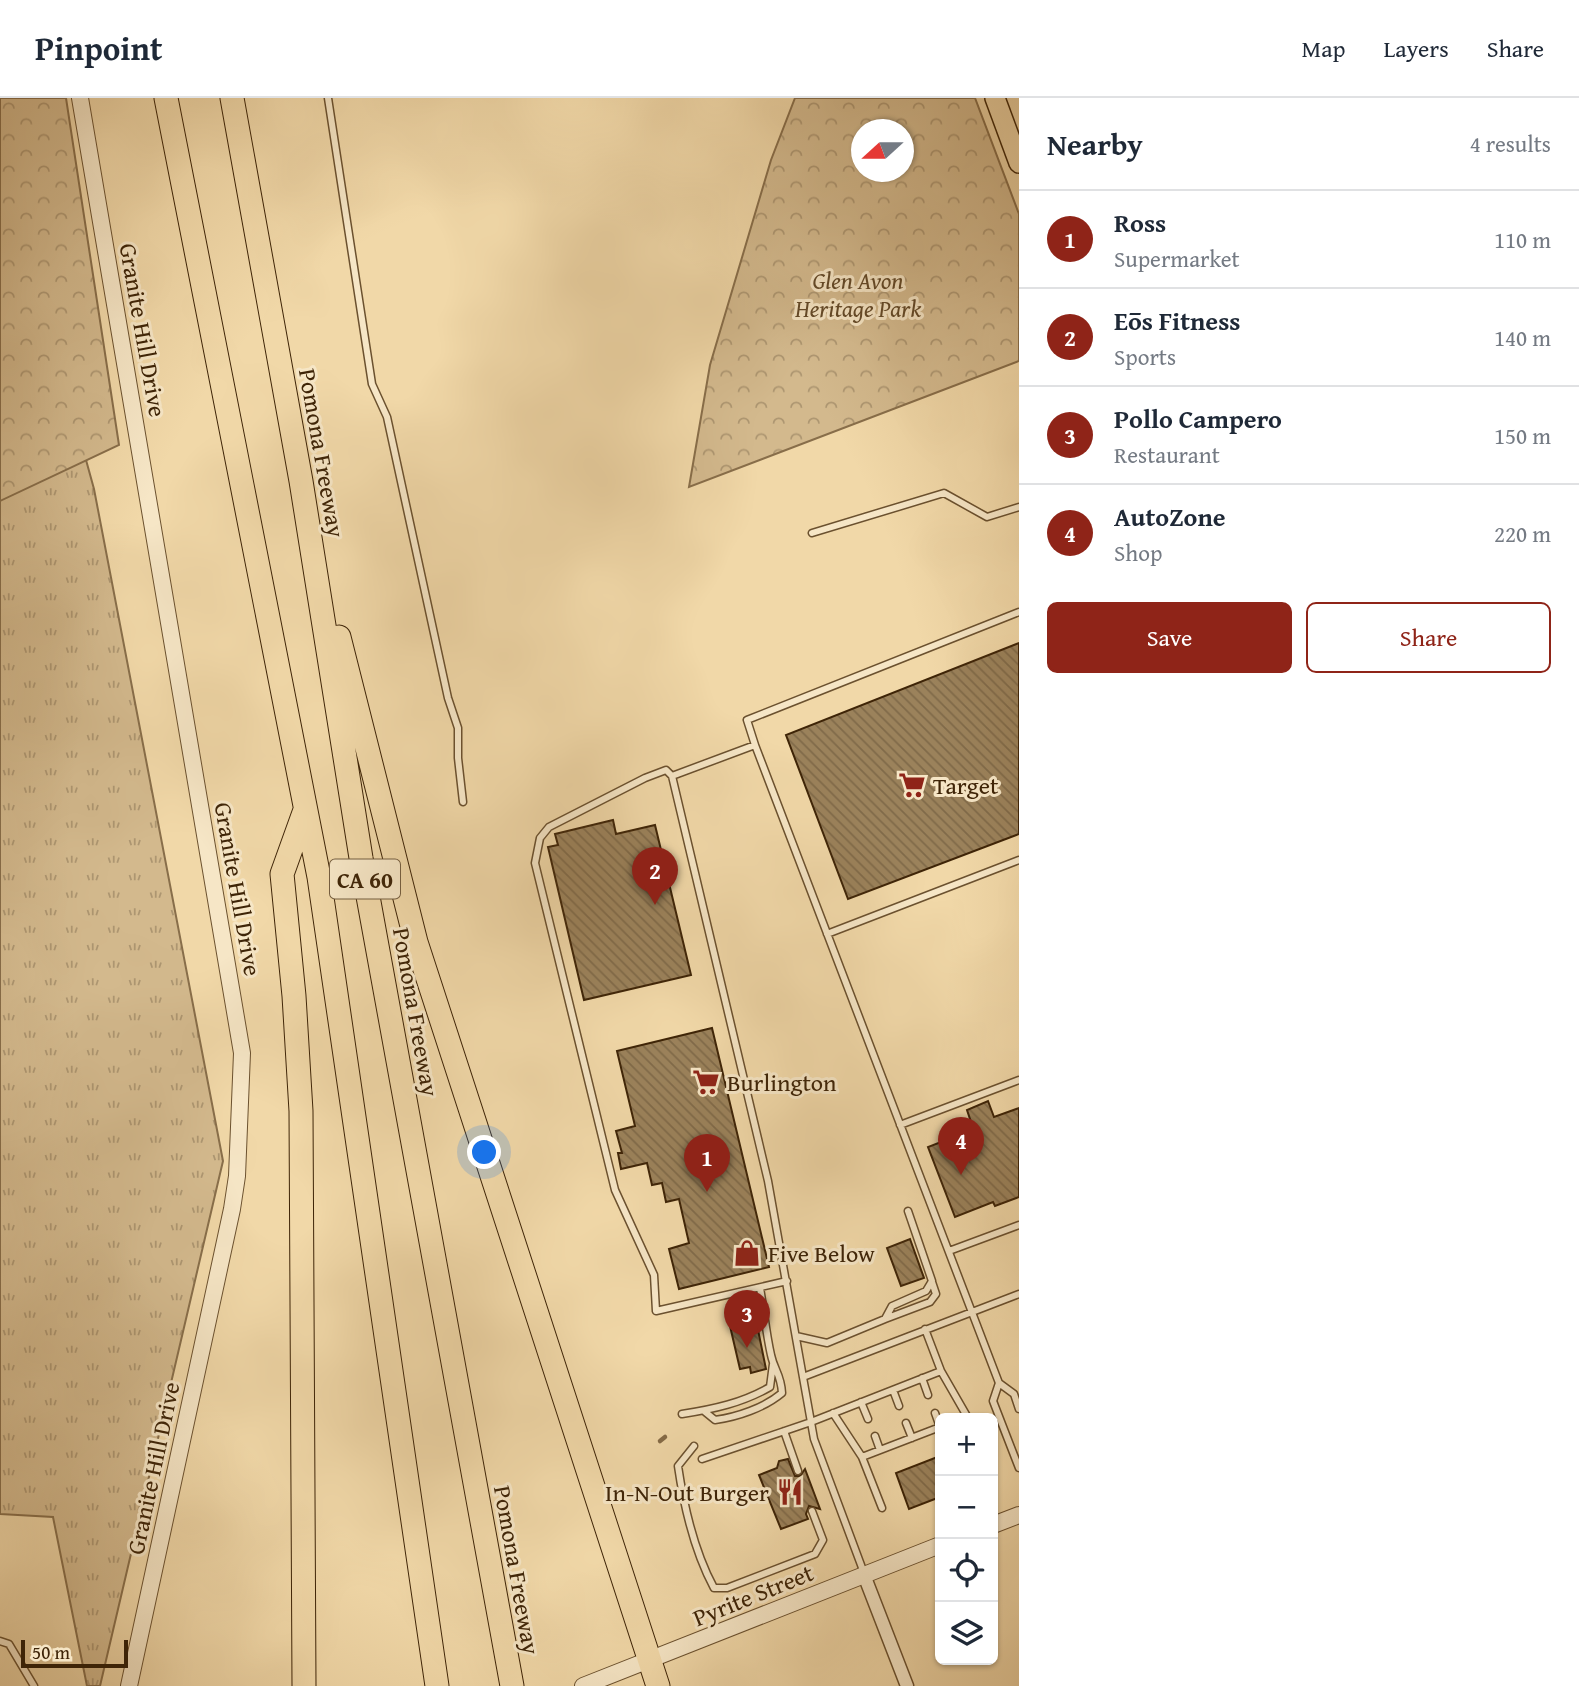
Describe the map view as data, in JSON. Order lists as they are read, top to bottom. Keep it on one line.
{"streets":{"highway":["Pomona Freeway","CA 60"],"street":["Granite Hill Drive","Pyrite Street"]},"parks":["Glen Avon Heritage Park"],"places":{"supermarket":["Target","Burlington"],"shop":["Five Below"],"restaurant":["In-N-Out Burger"]},"scale_bar":"50 m","north":"left","page":{"header":"Pinpoint","nav":["Map","Layers","Share"],"heading":["Nearby","4 results"],"list":[{"mark":"1","name":"Ross","note":"Supermarket","value":"110 m"},{"mark":"2","name":"Eōs Fitness","note":"Sports","value":"140 m"},{"mark":"3","name":"Pollo Campero","note":"Restaurant","value":"150 m"},{"mark":"4","name":"AutoZone","note":"Shop","value":"220 m"}],"buttons":["Save","Share"],"pins":["2","4","1","3"],"map_buttons":["+","−"],"scale":"50 m"}}
